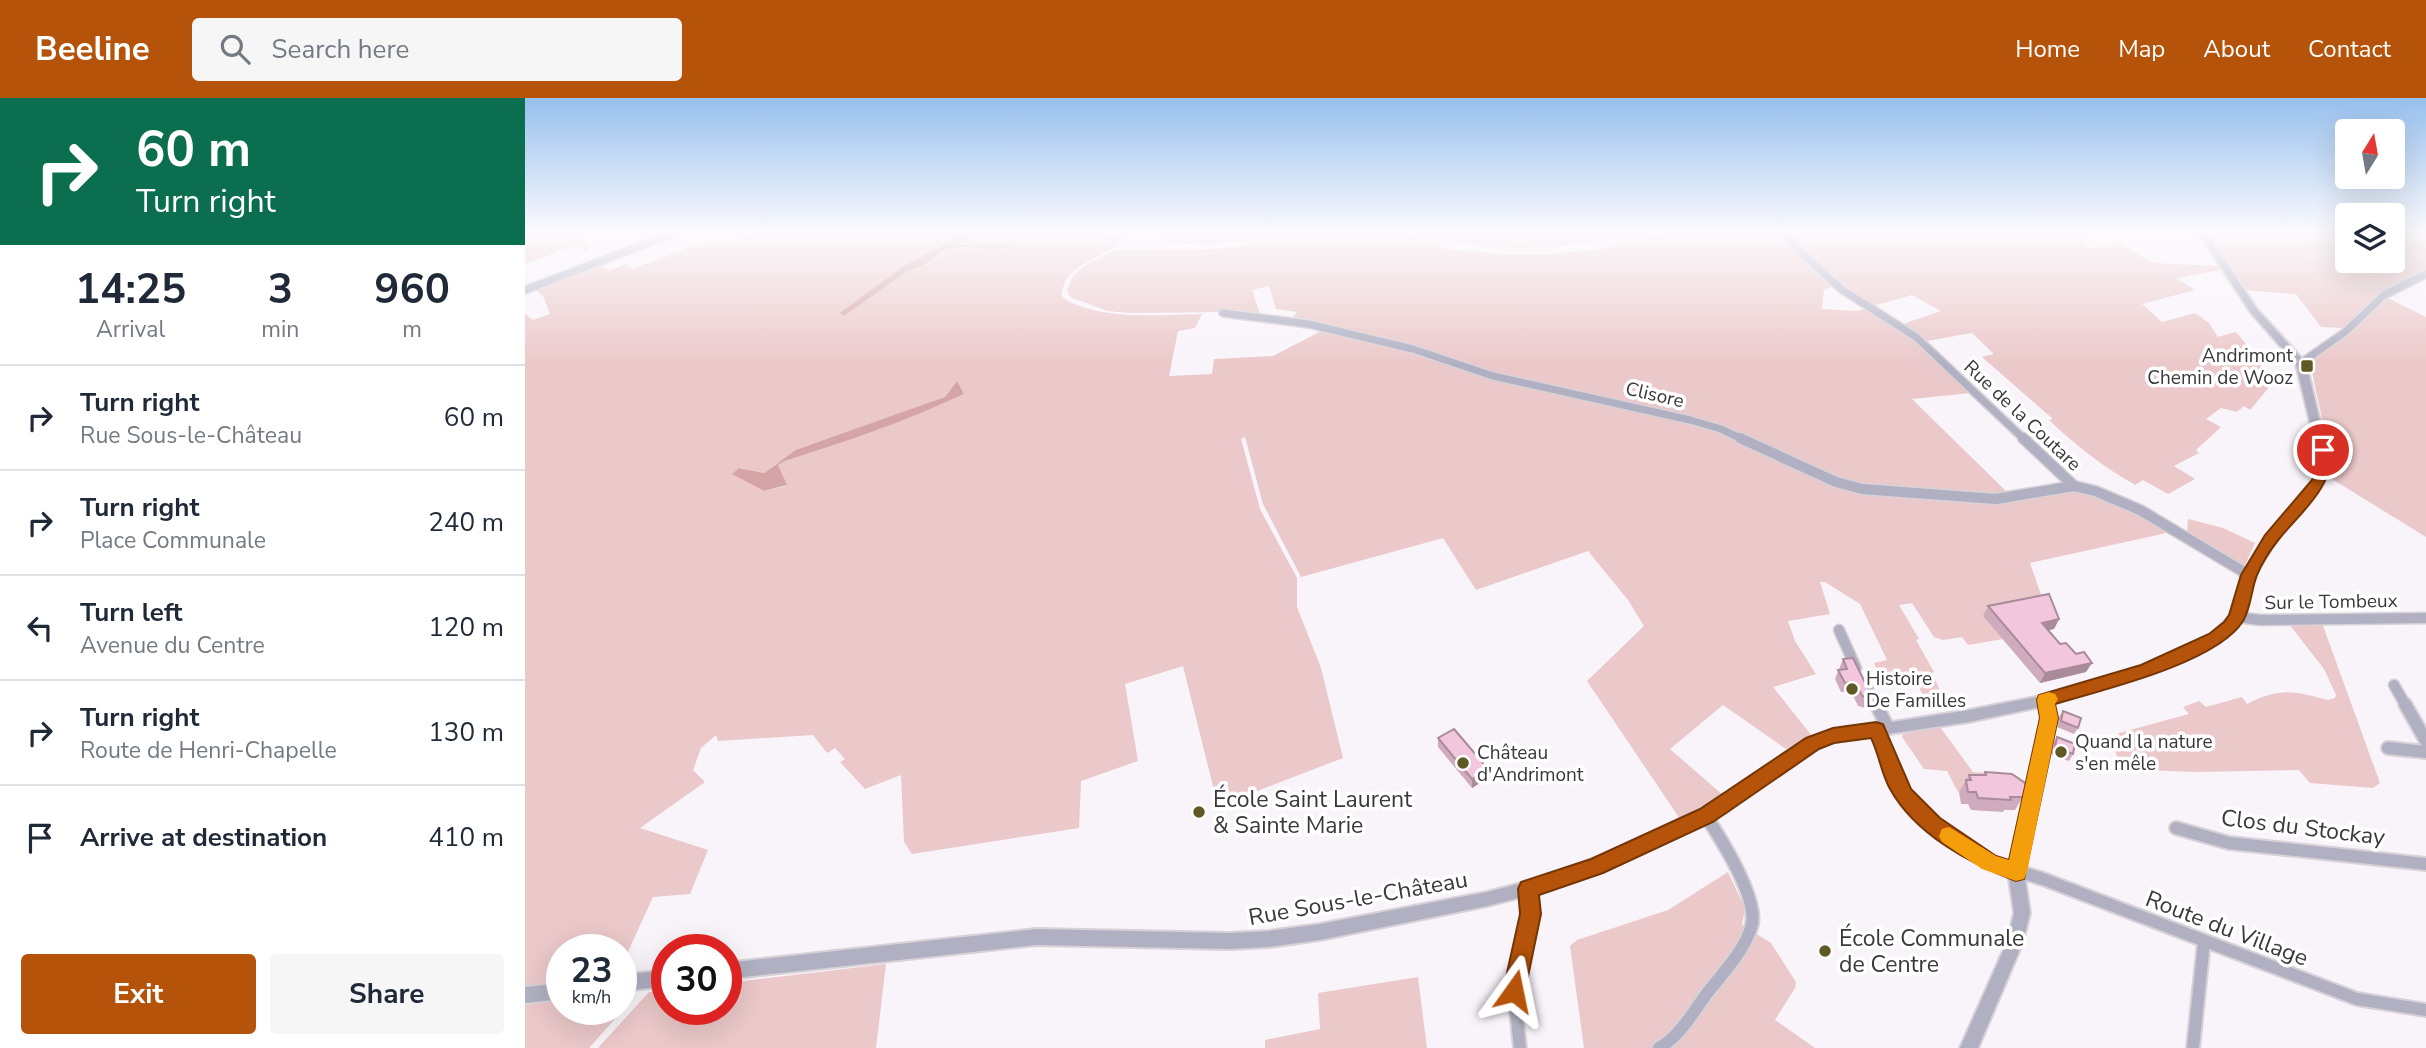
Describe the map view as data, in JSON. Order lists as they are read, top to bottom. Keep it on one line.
{"streets":{"street":["Clisore","Rue de la Coutare","Sur le Tombeux","Clos du Stockay","Rue Sous-le-Château","Route du Village"]},"crossings":[["Clisore","Rue de la Coutare"],["Sur le Tombeux","Rue Sous-le-Château"],["Rue Sous-le-Château","Route du Village"]],"places":{"transit":["Andrimont Chemin de Wooz"],"other":["Histoire De Familles","Quand la nature s'en mêle","Château d'Andrimont","École Saint Laurent & Sainte Marie","École Communale de Centre"]},"north":"top","page":{"header":"Beeline","search":"Search here","nav":["Home","Map","About","Contact"],"turn":["60 m","Turn right"],"eta":["14:25","Arrival","3","min","960","m"],"list":[{"name":"Turn right","note":"Rue Sous-le-Château","value":"60 m"},{"name":"Turn right","note":"Place Communale","value":"240 m"},{"name":"Turn left","note":"Avenue du Centre","value":"120 m"},{"name":"Turn right","note":"Route de Henri-Chapelle","value":"130 m"},{"name":"Arrive at destination","value":"410 m"}],"speed":"23 km/h","limit":"30","buttons":["Exit","Share"]}}
